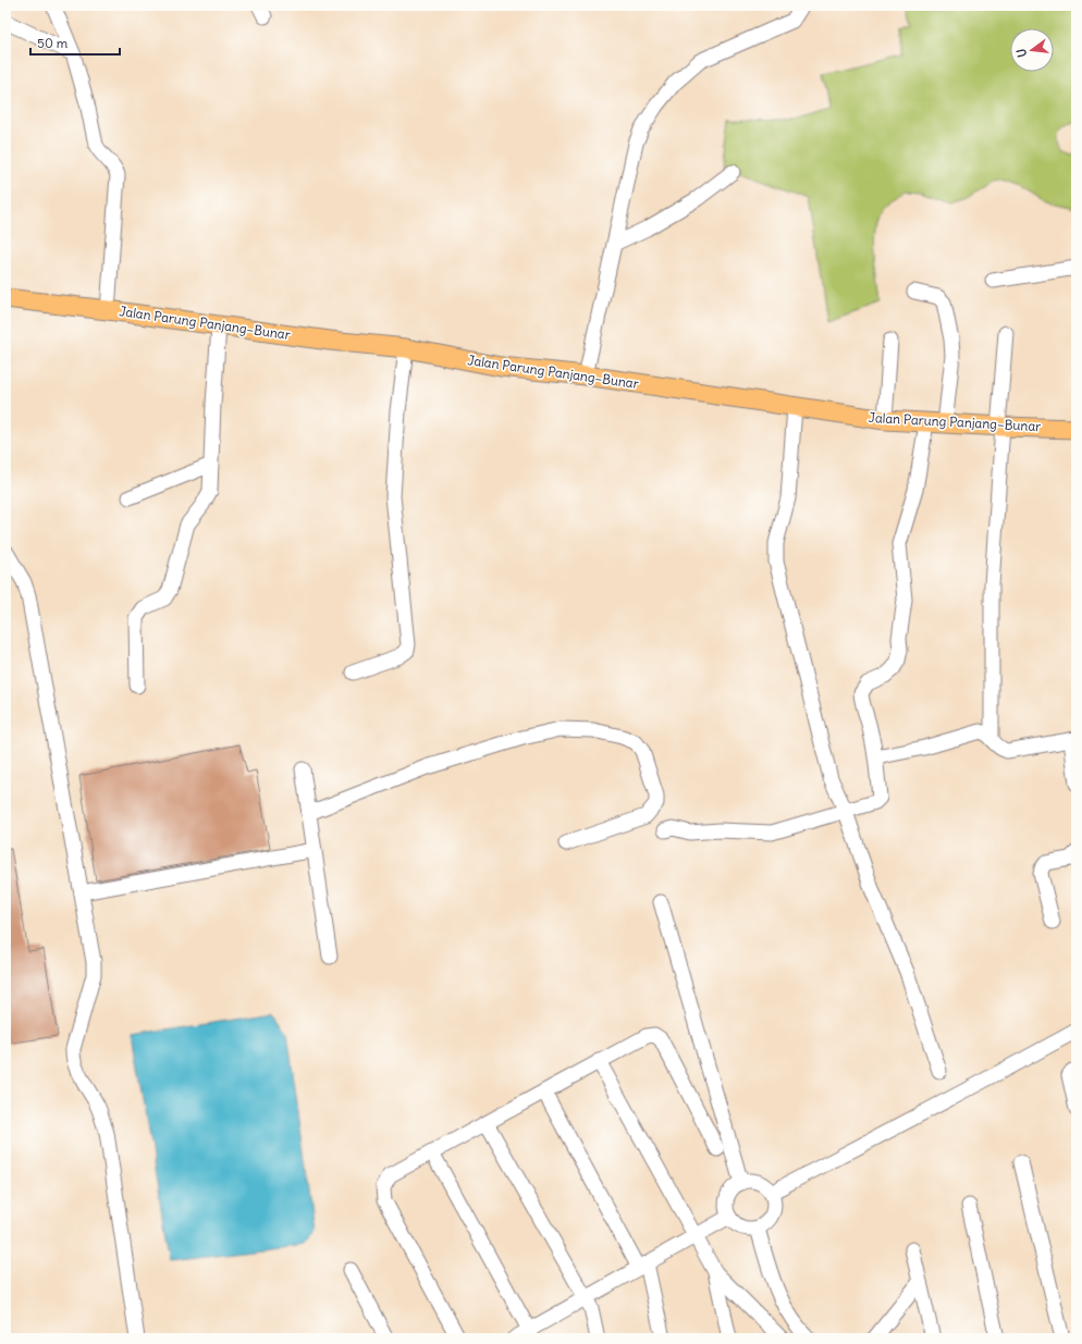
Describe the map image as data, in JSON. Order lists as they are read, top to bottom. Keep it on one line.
{"streets":{"main road":["Jalan Parung Panjang–Bunar"]},"scale_bar":"50 m","north":"left"}
